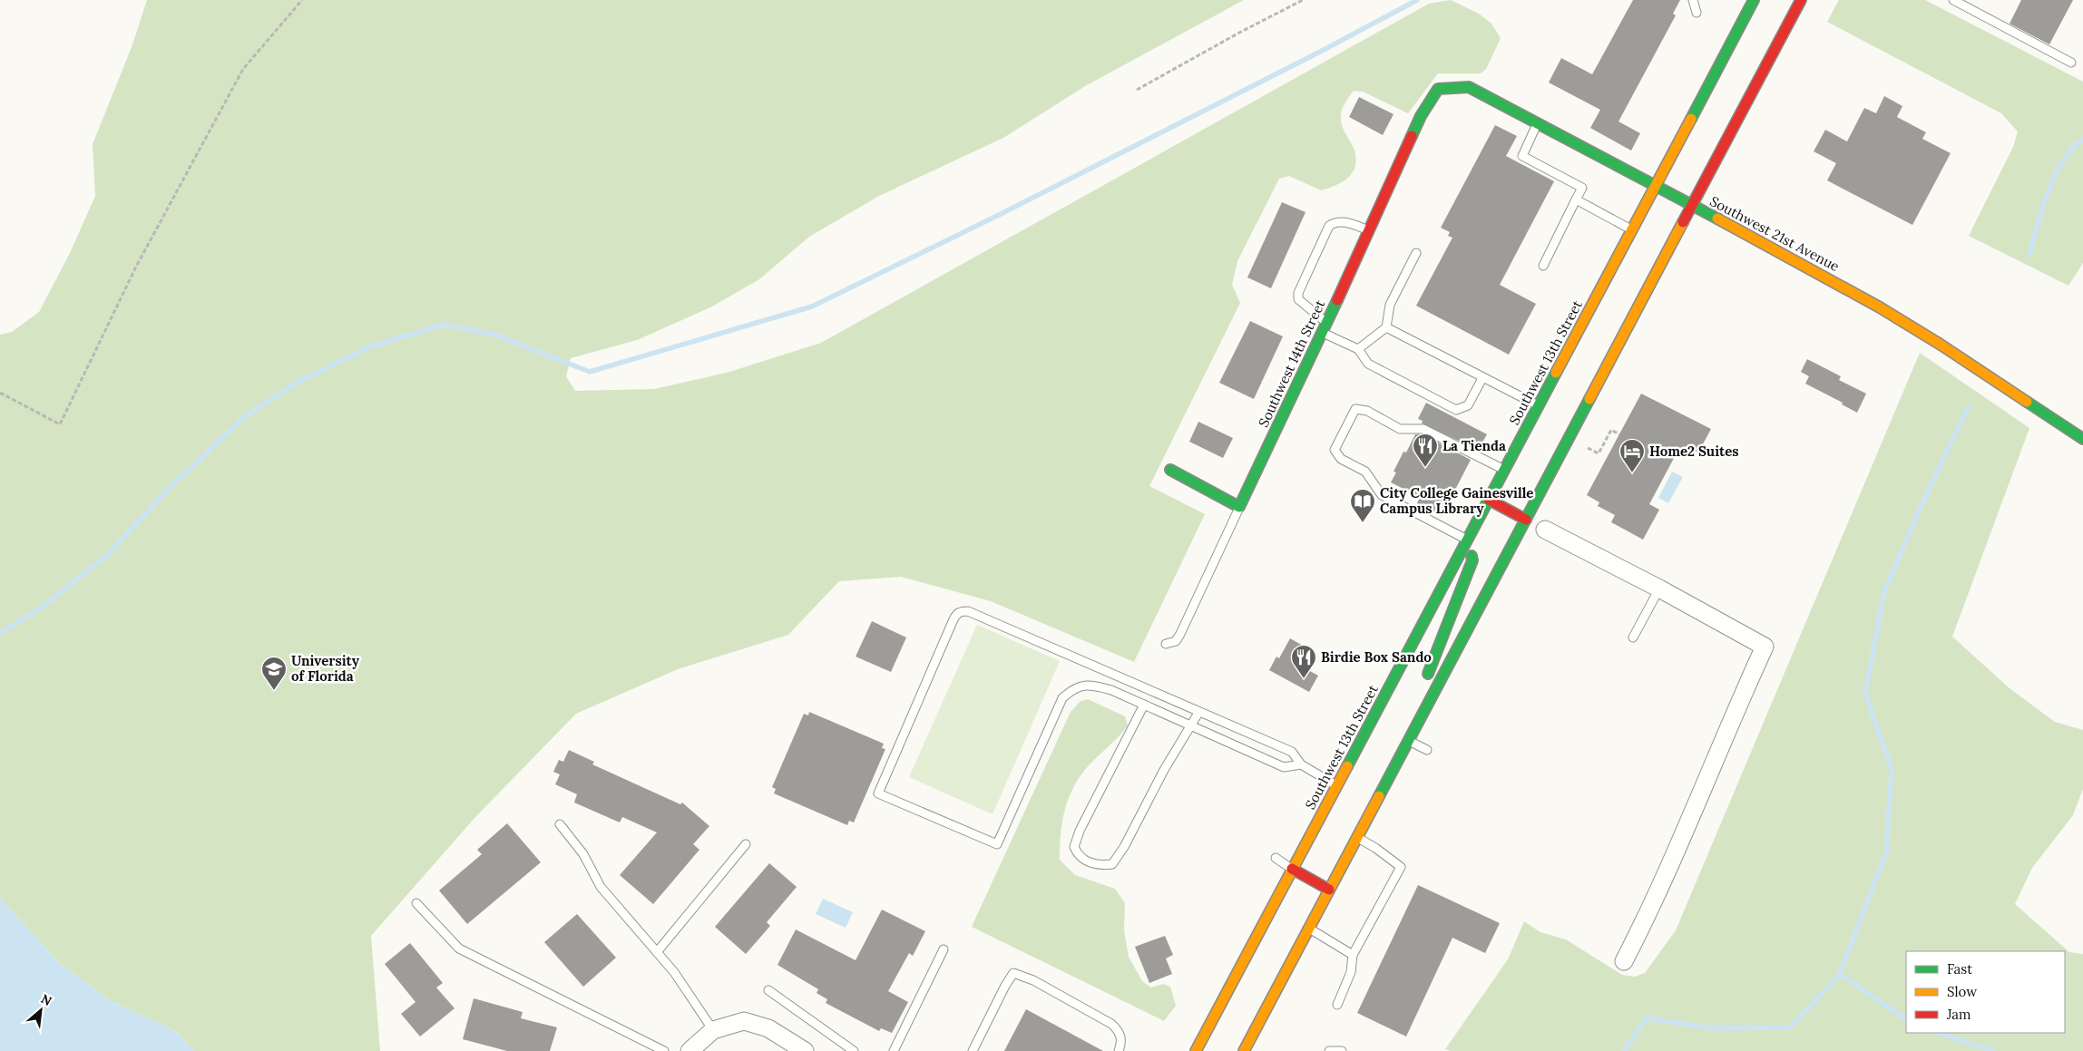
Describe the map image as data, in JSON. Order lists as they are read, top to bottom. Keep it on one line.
{"streets":{"main road":["Southwest 21st Avenue","Southwest 13th Street","Southwest 14th Street"]},"crossings":[["Southwest 21st Avenue","Southwest 13th Street"],["Southwest 21st Avenue","Southwest 14th Street"]],"places":{"restaurant":["La Tienda","Birdie Box Sando"],"hotel":["Home2 Suites"],"library":["City College Gainesville Campus Library"],"school or university":["University of Florida"]},"legend":["Fast","Slow","Jam"],"north":"top right"}
